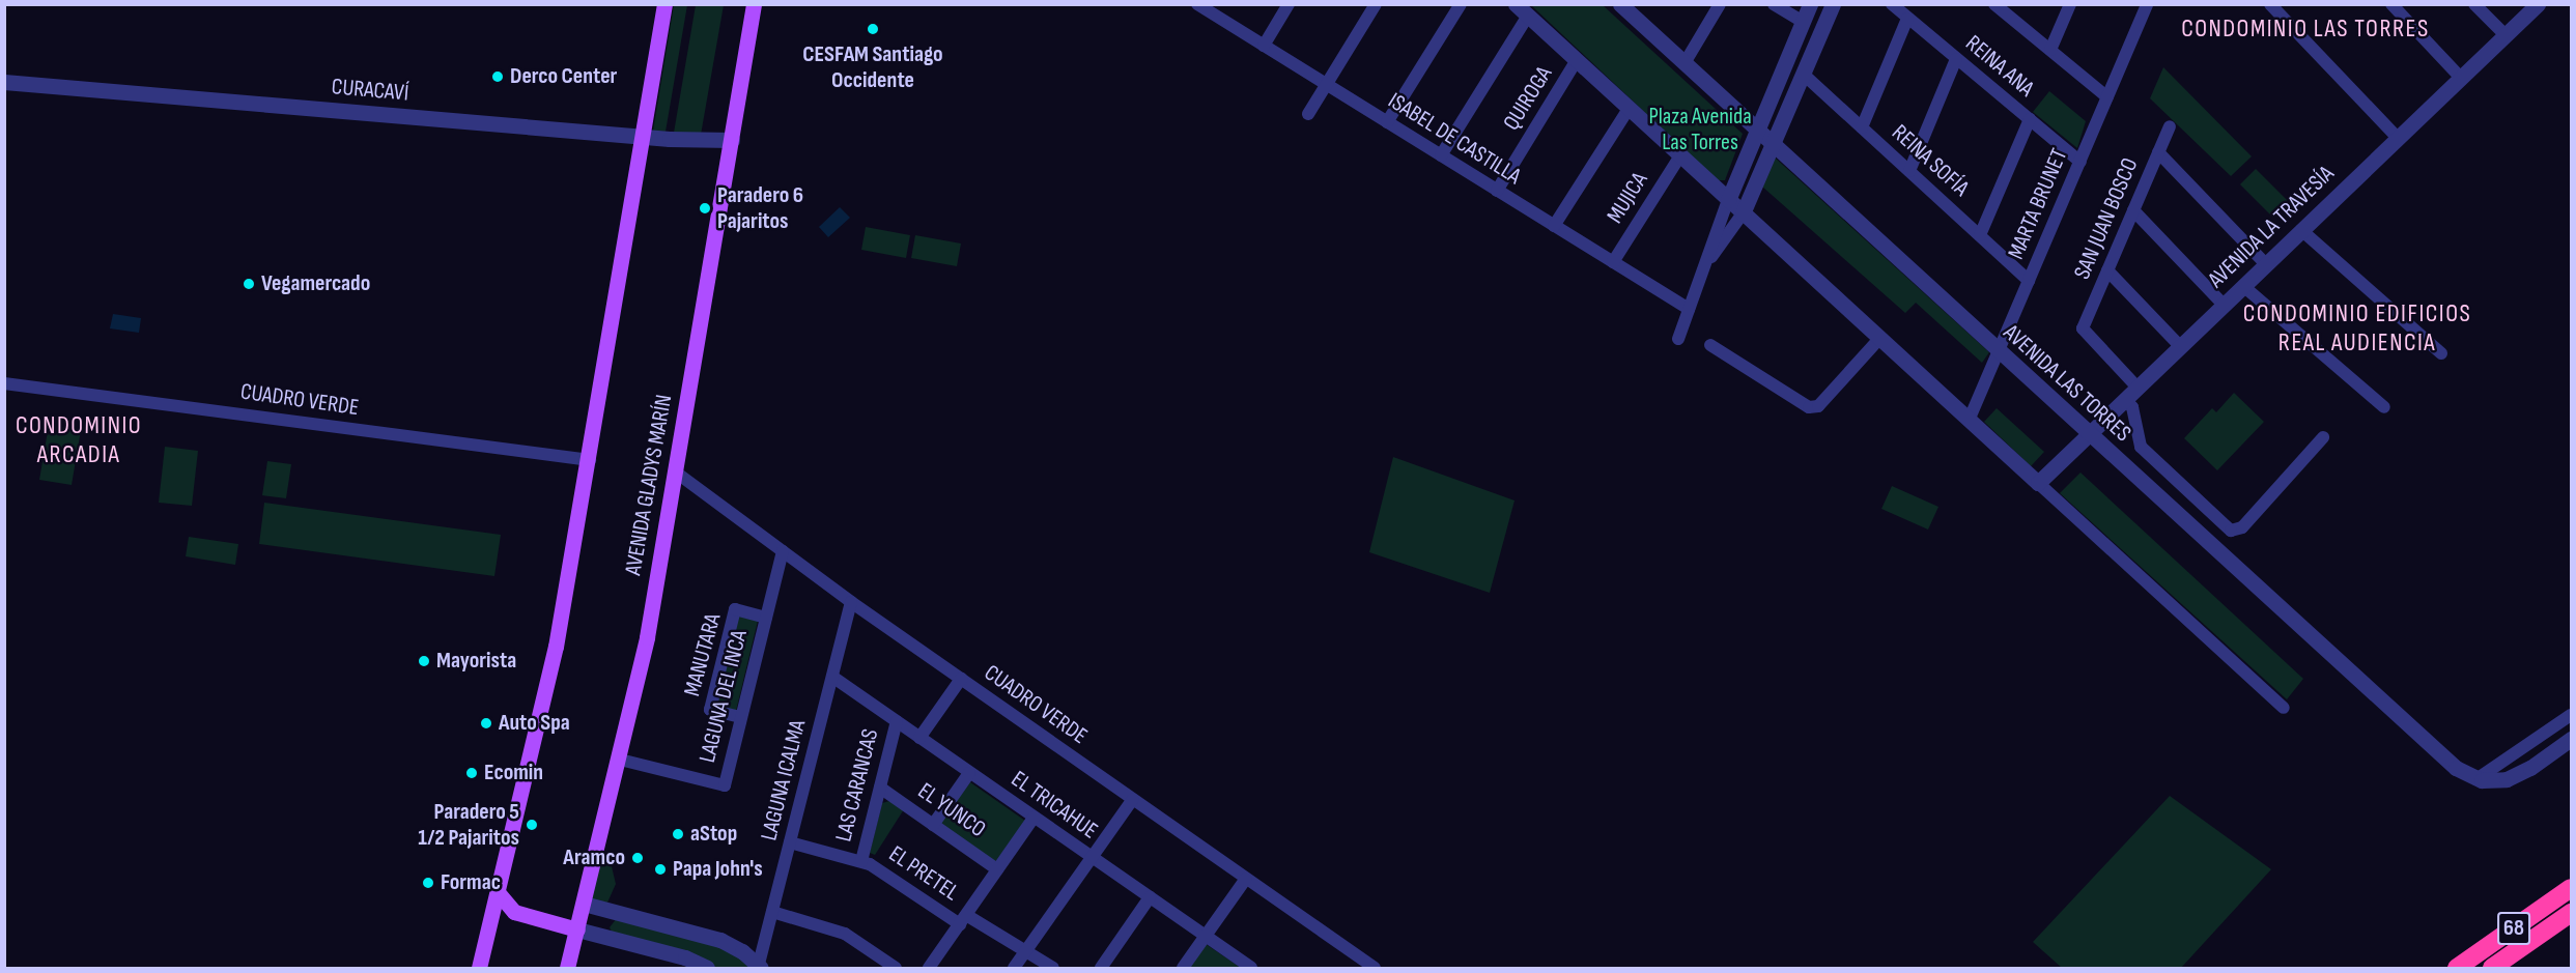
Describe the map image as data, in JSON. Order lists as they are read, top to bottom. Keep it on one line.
{"streets":{"highway":["68"],"main road":["AVENIDA GLADYS MARÍN"],"street":["REINA ANA","CURACAVÍ","QUIROGA","ISABEL DE CASTILLA","REINA SOFÍA","MUJICA","MARTA BRUNET","SAN JUAN BOSCO","AVENIDA LA TRAVESÍA","AVENIDA LAS TORRES","CUADRO VERDE","MANUTARA","LAGUNA DEL INCA","LAGUNA ICALMA","LAS CARANCAS","EL TRICAHUE","EL YUNCO","EL PRETEL"]},"crossings":[["REINA ANA","MARTA BRUNET"],["CURACAVÍ","AVENIDA GLADYS MARÍN"],["QUIROGA","ISABEL DE CASTILLA"],["ISABEL DE CASTILLA","MUJICA"],["REINA SOFÍA","MARTA BRUNET"],["MARTA BRUNET","AVENIDA LAS TORRES"],["SAN JUAN BOSCO","AVENIDA LA TRAVESÍA"],["AVENIDA LA TRAVESÍA","AVENIDA LAS TORRES"],["CUADRO VERDE","AVENIDA GLADYS MARÍN"],["CUADRO VERDE","LAGUNA DEL INCA"],["CUADRO VERDE","LAGUNA ICALMA"],["AVENIDA GLADYS MARÍN","LAGUNA DEL INCA"],["MANUTARA","LAGUNA DEL INCA"],["LAGUNA ICALMA","EL TRICAHUE"],["LAGUNA ICALMA","EL PRETEL"],["LAS CARANCAS","EL TRICAHUE"],["LAS CARANCAS","EL YUNCO"],["LAS CARANCAS","EL PRETEL"]],"districts":["CONDOMINIO LAS TORRES","CONDOMINIO EDIFICIOS REAL AUDIENCIA","CONDOMINIO ARCADIA"],"parks":["Plaza Avenida Las Torres"],"places":["CESFAM Santiago Occidente","Derco Center","Paradero 6 Pajaritos","Vegamercado","Mayorista","Auto Spa","Ecomin","Paradero 5 1/2 Pajaritos","aStop","Aramco","Papa John's","Formac"]}
